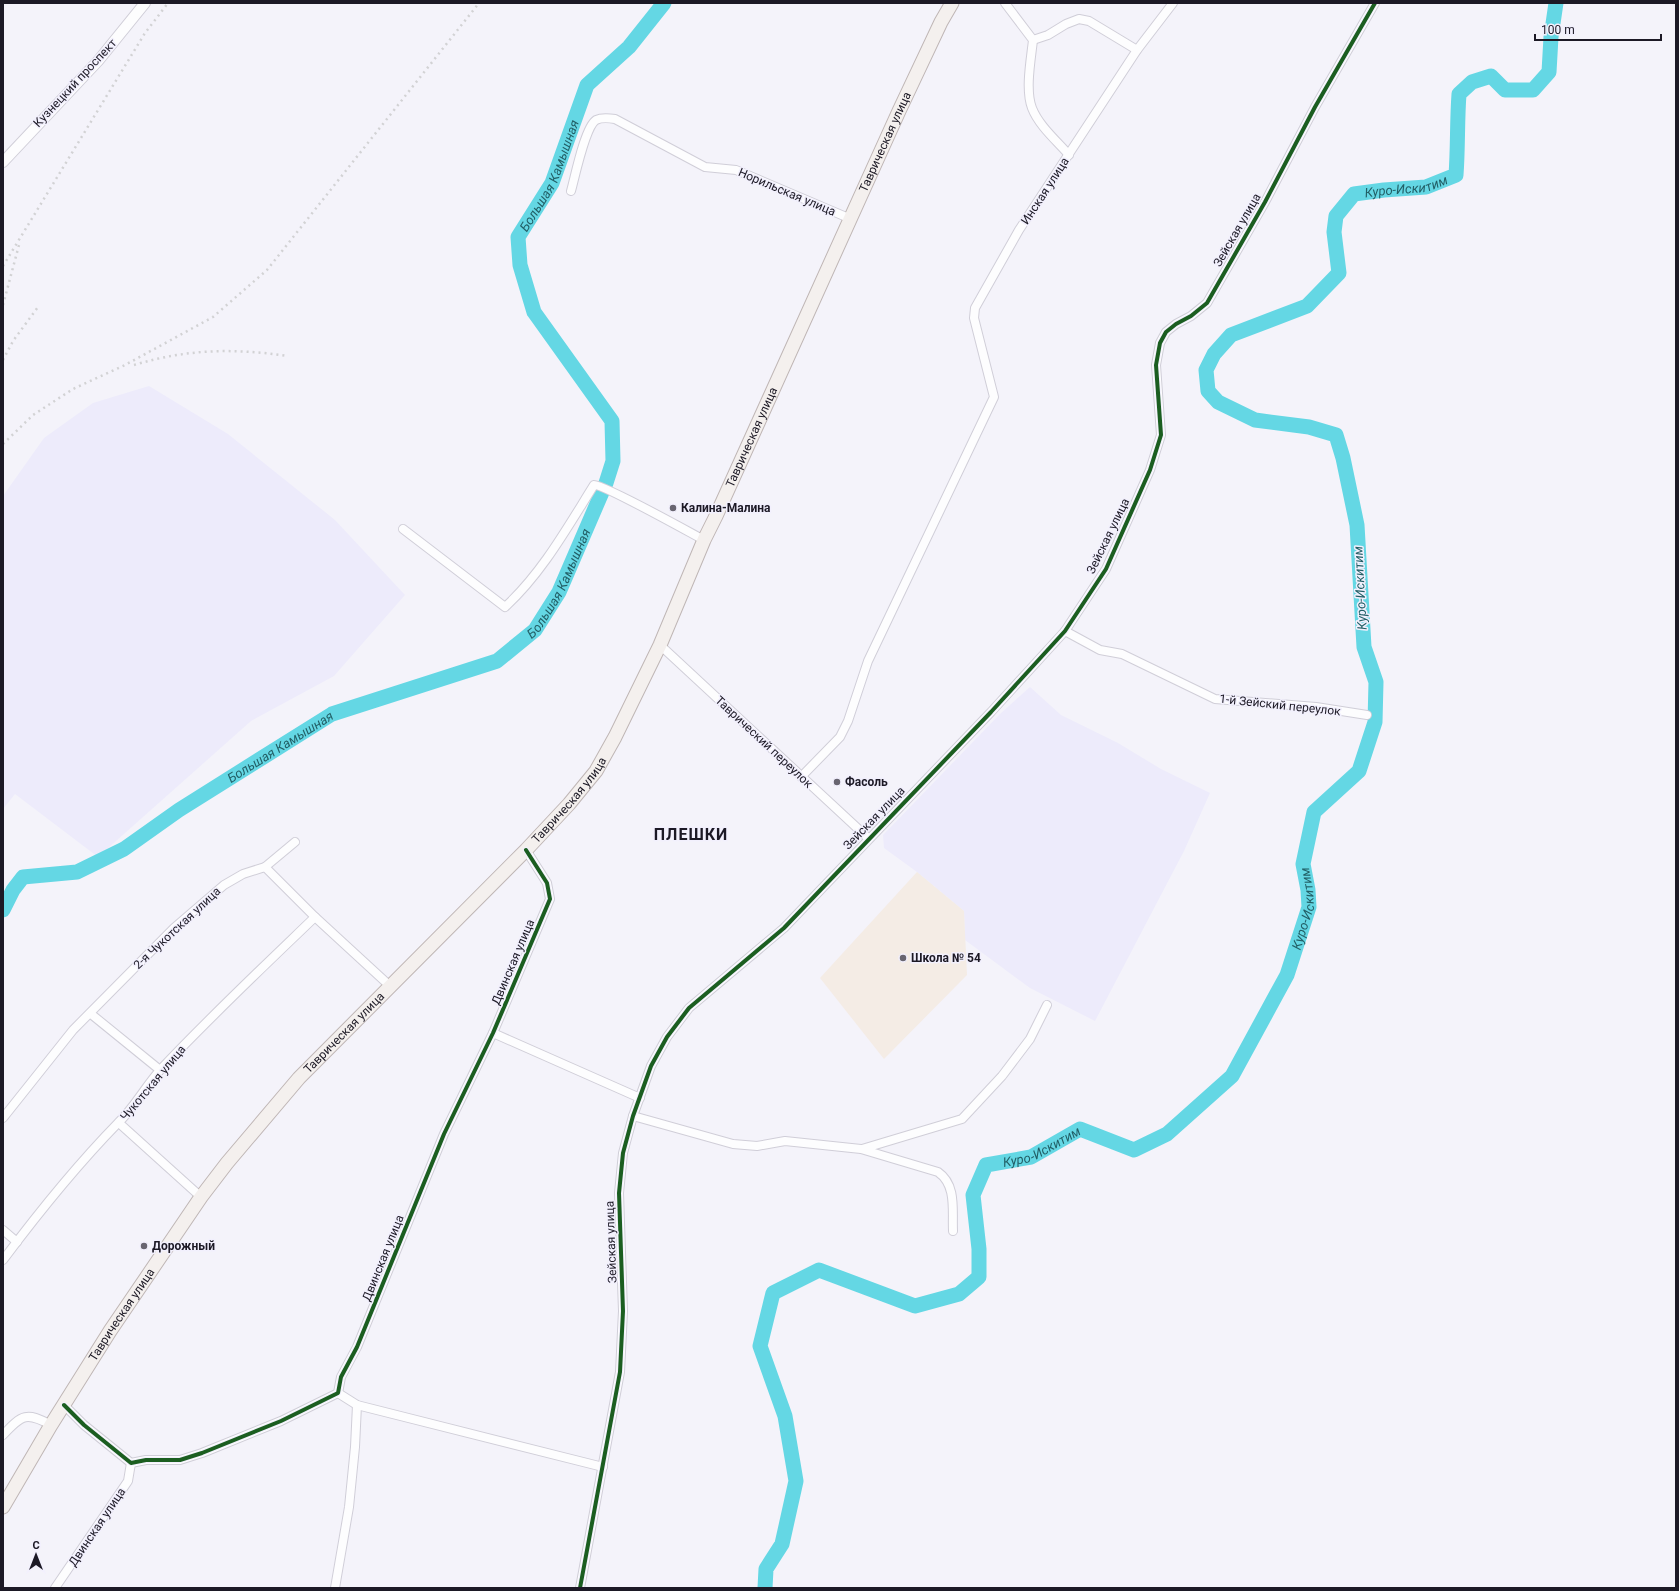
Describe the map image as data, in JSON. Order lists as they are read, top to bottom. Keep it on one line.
{"streets":{"main road":["Таврическая улица"],"street":["Кузнецкий проспект","Инская улица","Норильская улица","Зейская улица","1-й Зейский переулок","Таврический переулок","2-я Чукотская улица","Двинская улица","Чукотская улица"]},"crossings":[["Таврическая улица","Норильская улица"],["Таврическая улица","Таврический переулок"],["Таврическая улица","Двинская улица"],["Инская улица","Таврический переулок"],["Зейская улица","1-й Зейский переулок"],["Зейская улица","Таврический переулок"]],"districts":["ПЛЕШКИ"],"water":["Большая Камышная","Куро-Искитим"],"places":["Калина-Малина","Фасоль","Школа № 54","Дорожный"],"scale_bar":"100 m","north":"top"}
